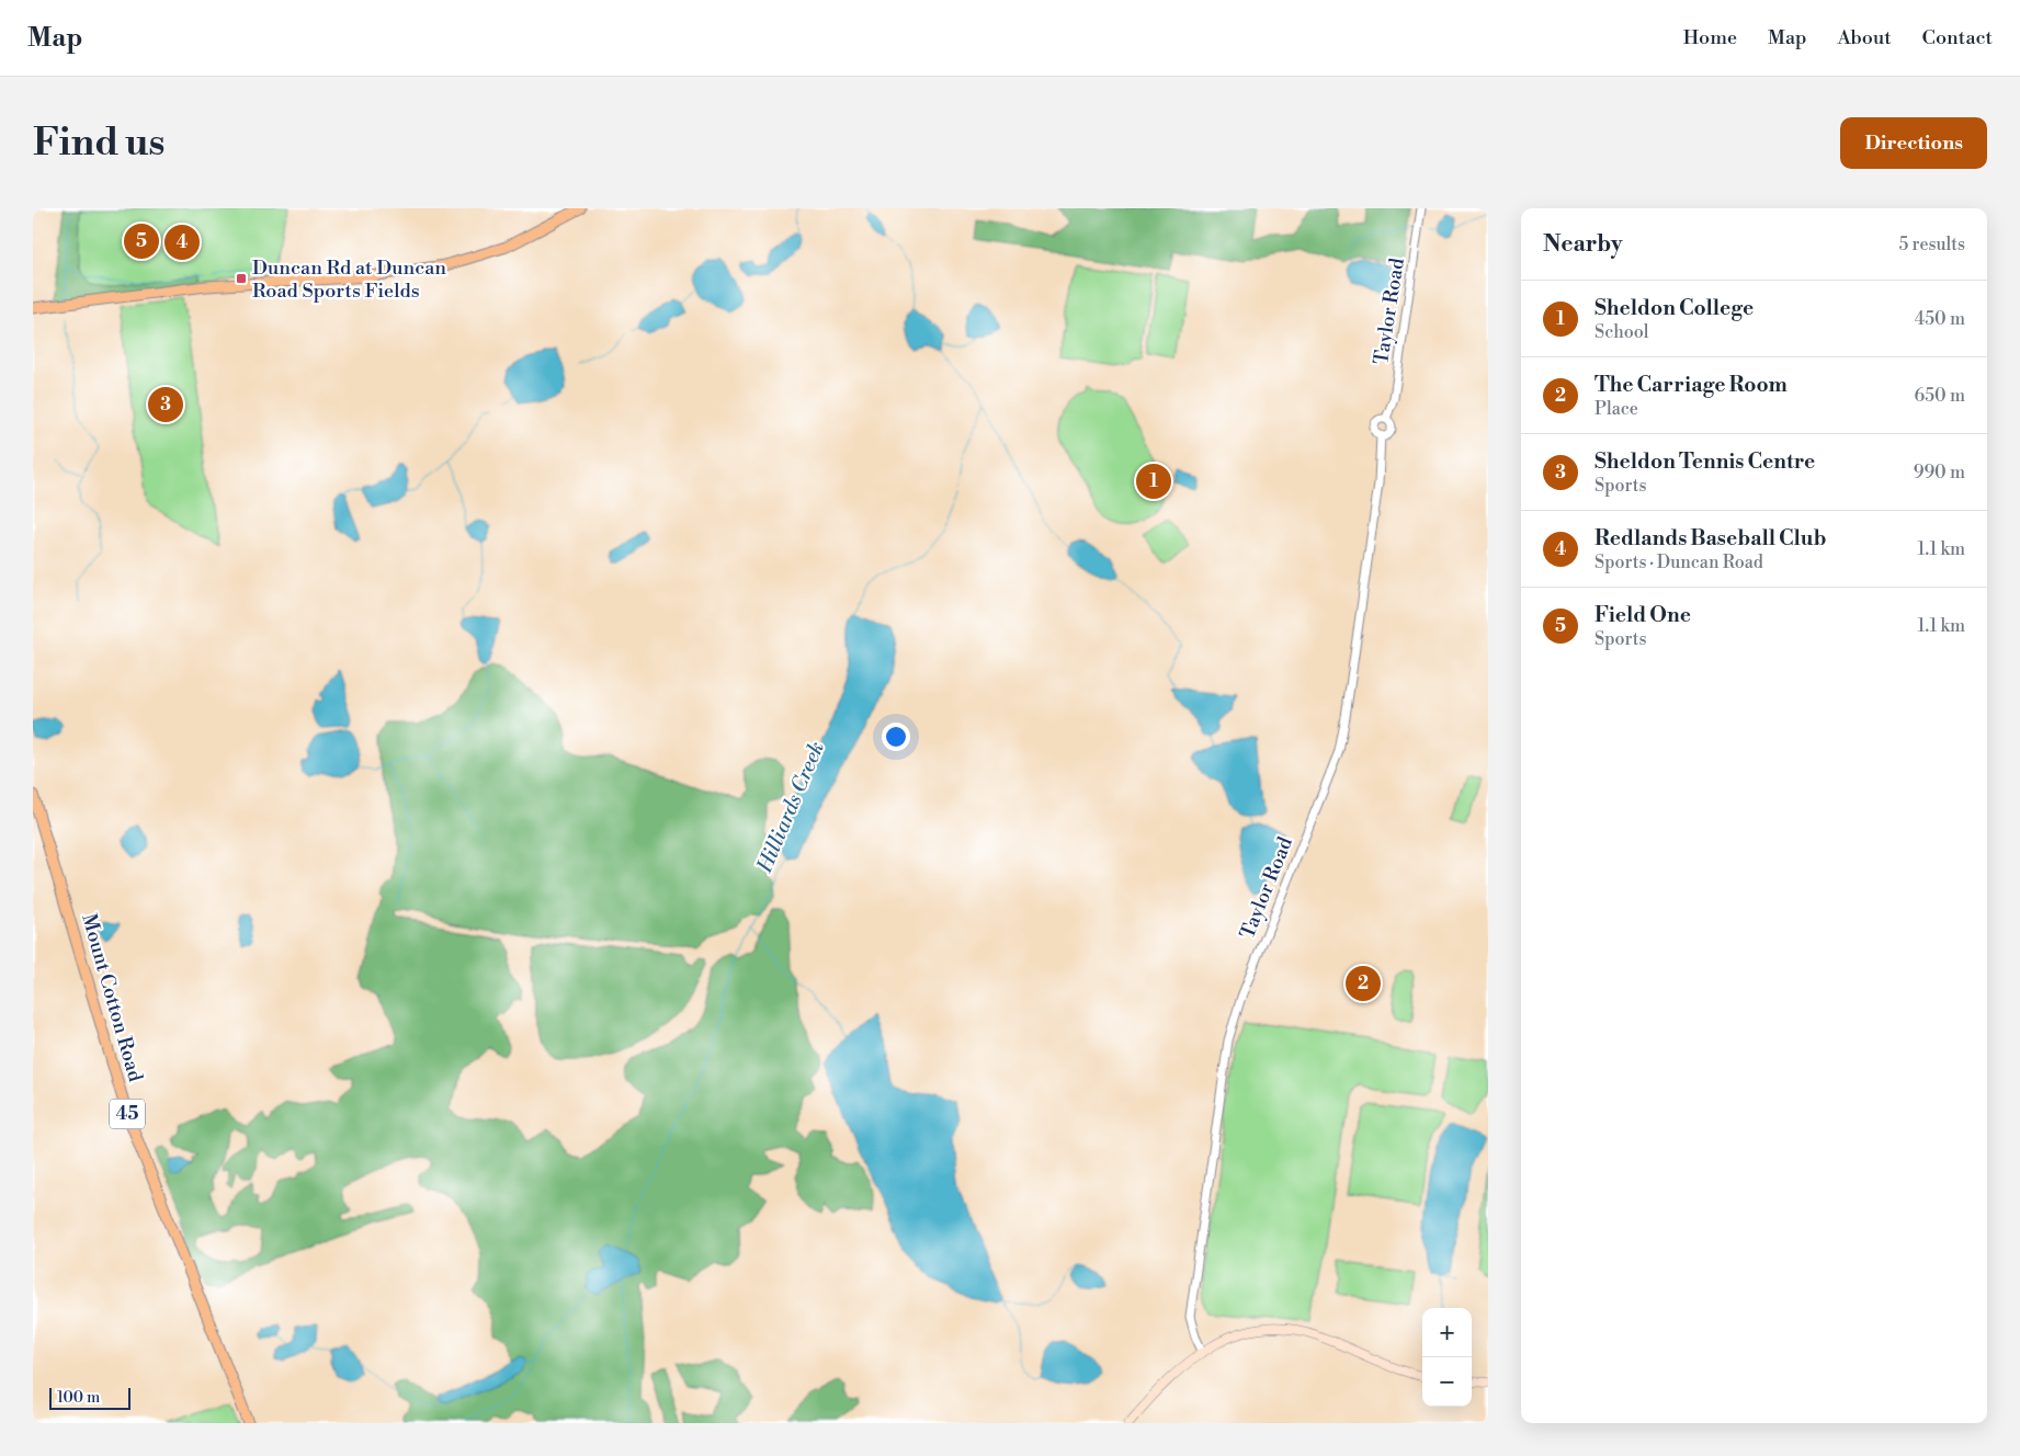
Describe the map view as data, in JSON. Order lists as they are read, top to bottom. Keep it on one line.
{"streets":{"main road":["Mount Cotton Road","45"],"street":["Taylor Road"]},"water":["Hilliards Creek"],"places":{"transit":["Duncan Rd at Duncan Road Sports Fields"]},"scale_bar":"100 m","page":{"header":"Map","nav":["Home","Map","About","Contact"],"buttons":"Directions","title":"Find us","heading":["Nearby","5 results"],"pins":["5","4","3","1","2"],"list":[{"mark":"1","name":"Sheldon College","note":"School","value":"450 m"},{"mark":"2","name":"The Carriage Room","note":"Place","value":"650 m"},{"mark":"3","name":"Sheldon Tennis Centre","note":"Sports","value":"990 m"},{"mark":"4","name":"Redlands Baseball Club","note":"Sports · Duncan Road","value":"1.1 km"},{"mark":"5","name":"Field One","note":"Sports","value":"1.1 km"}],"map_buttons":["+","−"],"scale":"100 m"}}
